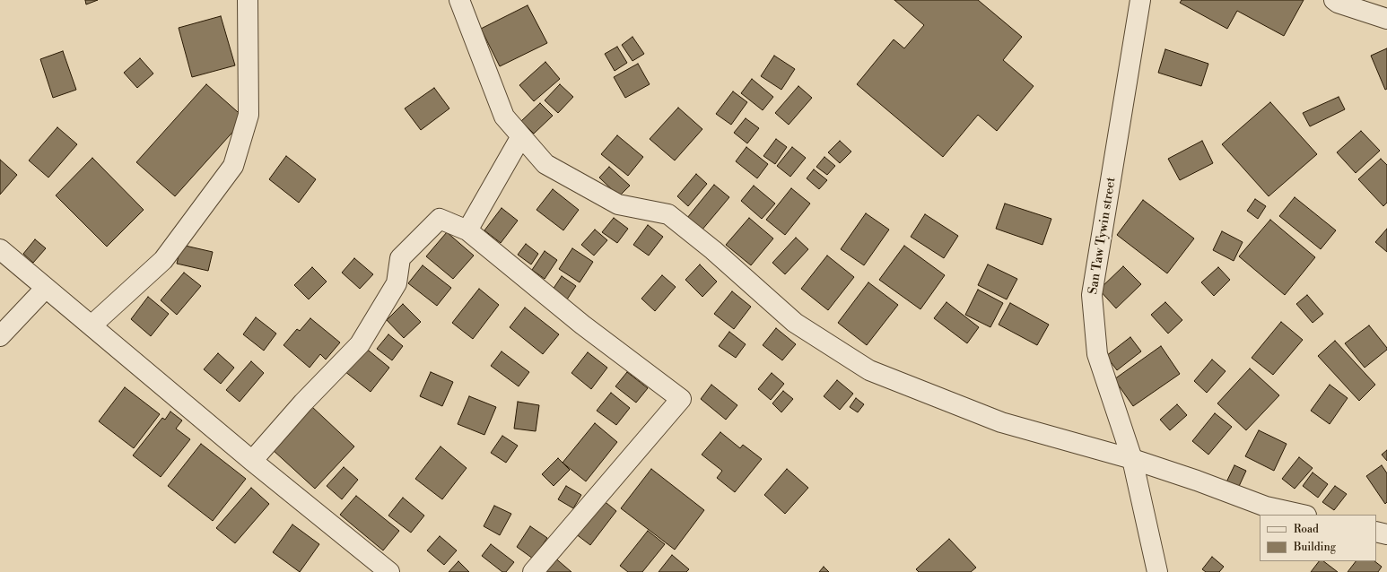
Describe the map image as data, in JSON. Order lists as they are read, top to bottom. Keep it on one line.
{"streets":{"street":["San Taw Tywin street"]},"legend":["Road","Building"]}
